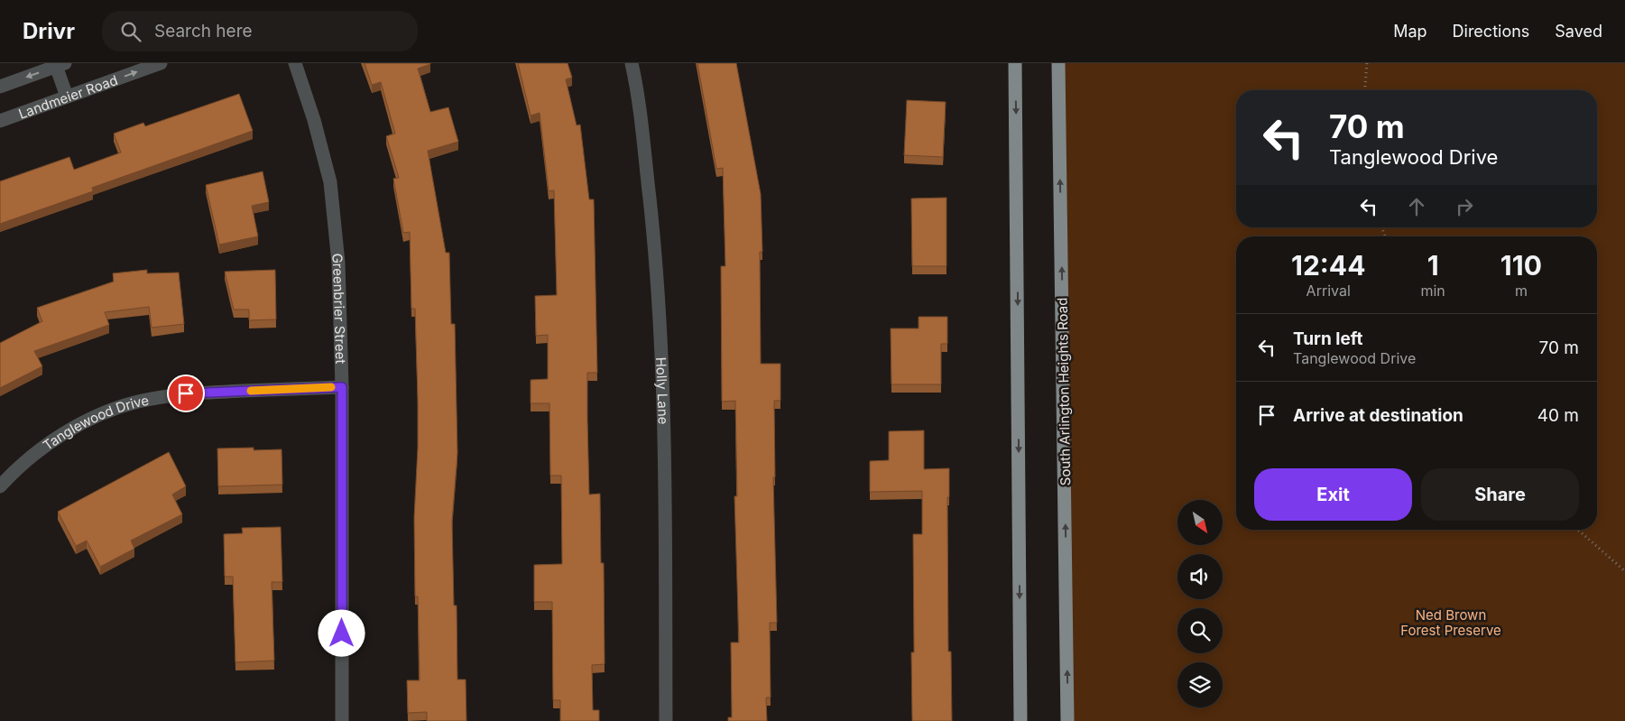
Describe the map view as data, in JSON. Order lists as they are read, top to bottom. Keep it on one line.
{"streets":{"main road":["South Arlington Heights Road"],"street":["Landmeier Road","Greenbrier Street","Holly Lane","Tanglewood Drive"]},"crossings":[["Greenbrier Street","Tanglewood Drive"]],"one_way":["Landmeier Road"],"parks":["Ned Brown Forest Preserve"],"north":"bottom right","page":{"header":"Drivr","search":"Search here","nav":["Map","Directions","Saved"],"turn":["70 m","Tanglewood Drive"],"eta":["12:44","Arrival","1","min","110","m"],"list":[{"name":"Turn left","note":"Tanglewood Drive","value":"70 m"},{"name":"Arrive at destination","value":"40 m"}],"buttons":["Exit","Share"]}}
